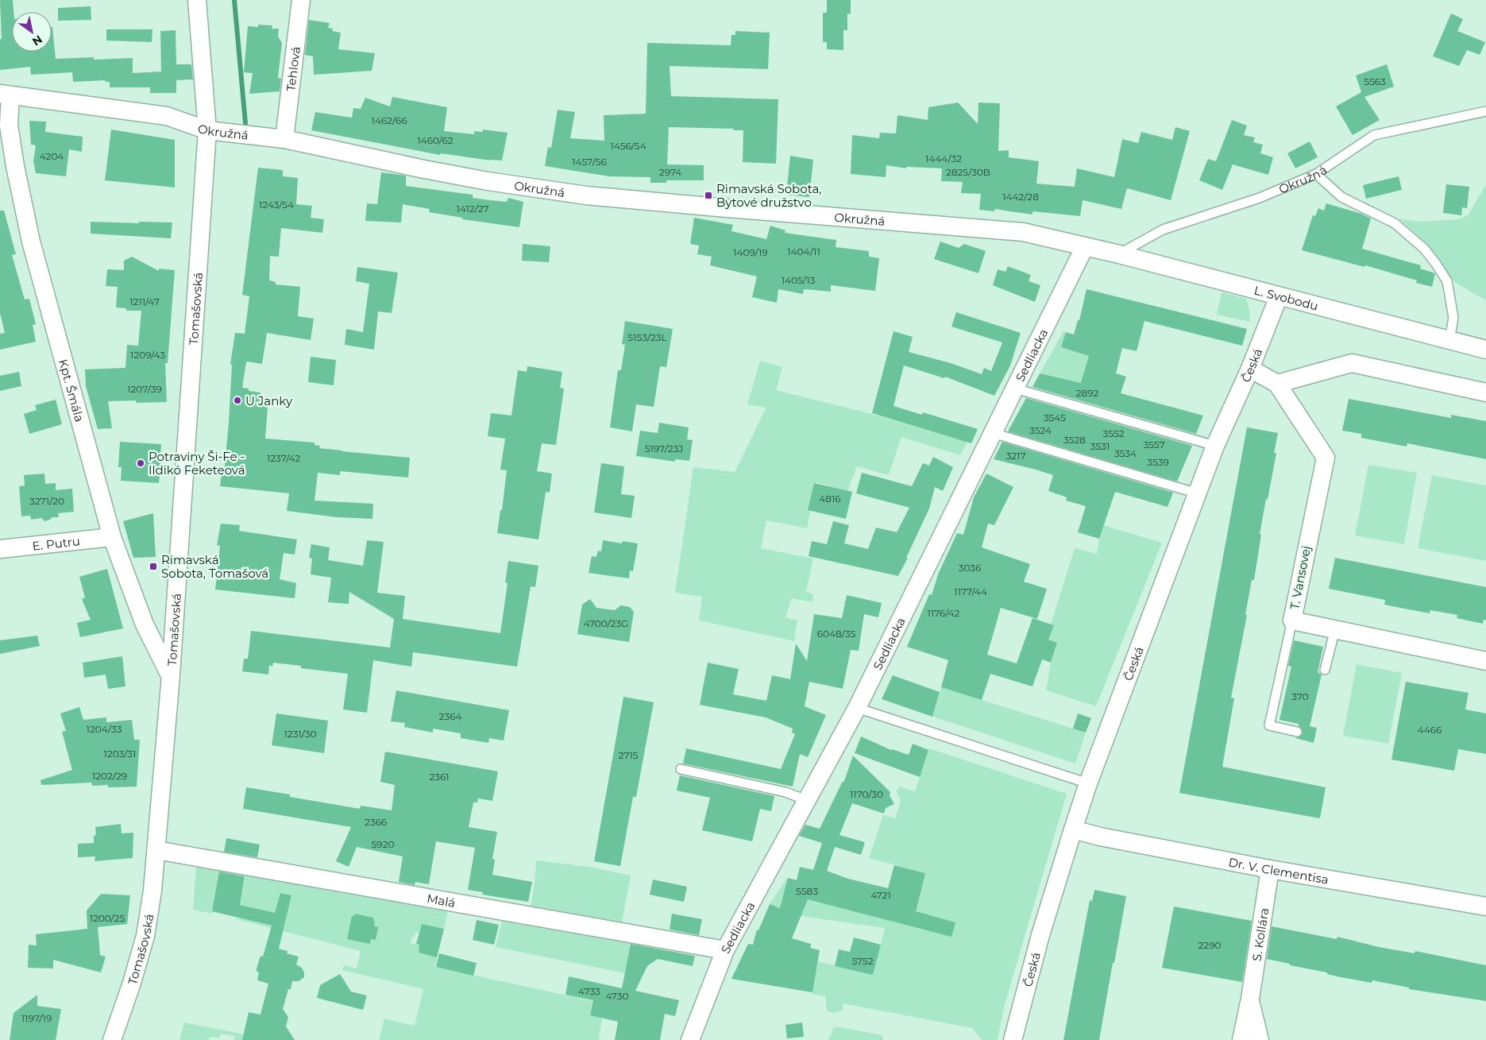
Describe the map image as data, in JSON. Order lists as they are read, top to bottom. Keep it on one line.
{"streets":{"street":["Tehlová","Okružná","L. Svobodu","Tomašovská","Sedliacka","Česká","Kpt. Šmála","E. Putru","T. Vansovej","Dr. V. Clementisa","Malá","S. Kollára"]},"crossings":[["Tehlová","Okružná"],["Okružná","L. Svobodu"],["Okružná","Tomašovská"],["Okružná","Sedliacka"],["Okružná","Kpt. Šmála"],["L. Svobodu","Sedliacka"],["L. Svobodu","Česká"],["Tomašovská","Kpt. Šmála"],["Tomašovská","Malá"],["Sedliacka","Malá"],["Česká","T. Vansovej"],["Česká","Dr. V. Clementisa"],["Kpt. Šmála","E. Putru"],["Dr. V. Clementisa","S. Kollára"]],"places":{"transit":["Rimavská Sobota, Bytové družstvo","Rimavská Sobota, Tomašová"],"other":["U Janky","Potraviny Ši-Fe - Ildikó Feketeová"]},"house_numbers":["5563","1462/66","1460/62","1456/54","4204","1444/32","1457/56","2974","2825/30B","1442/28","1243/54","1412/27","1404/11","1409/19","1405/13","1211/47","5153/23L","1209/43","1207/39","2892","3545","3524","3552","3528","3557","3531","5197/23J","3534","3217","1237/42","3539","4816","3271/20","3036","1177/44","1176/42","4700/23G","6048/35","370","2364","1204/33","4466","1231/30","1203/31","2715","1202/29","2361","1170/30","2366","5920","5583","4721","1200/25","2290","5752","4733","4730","1197/19"],"north":"bottom right"}
